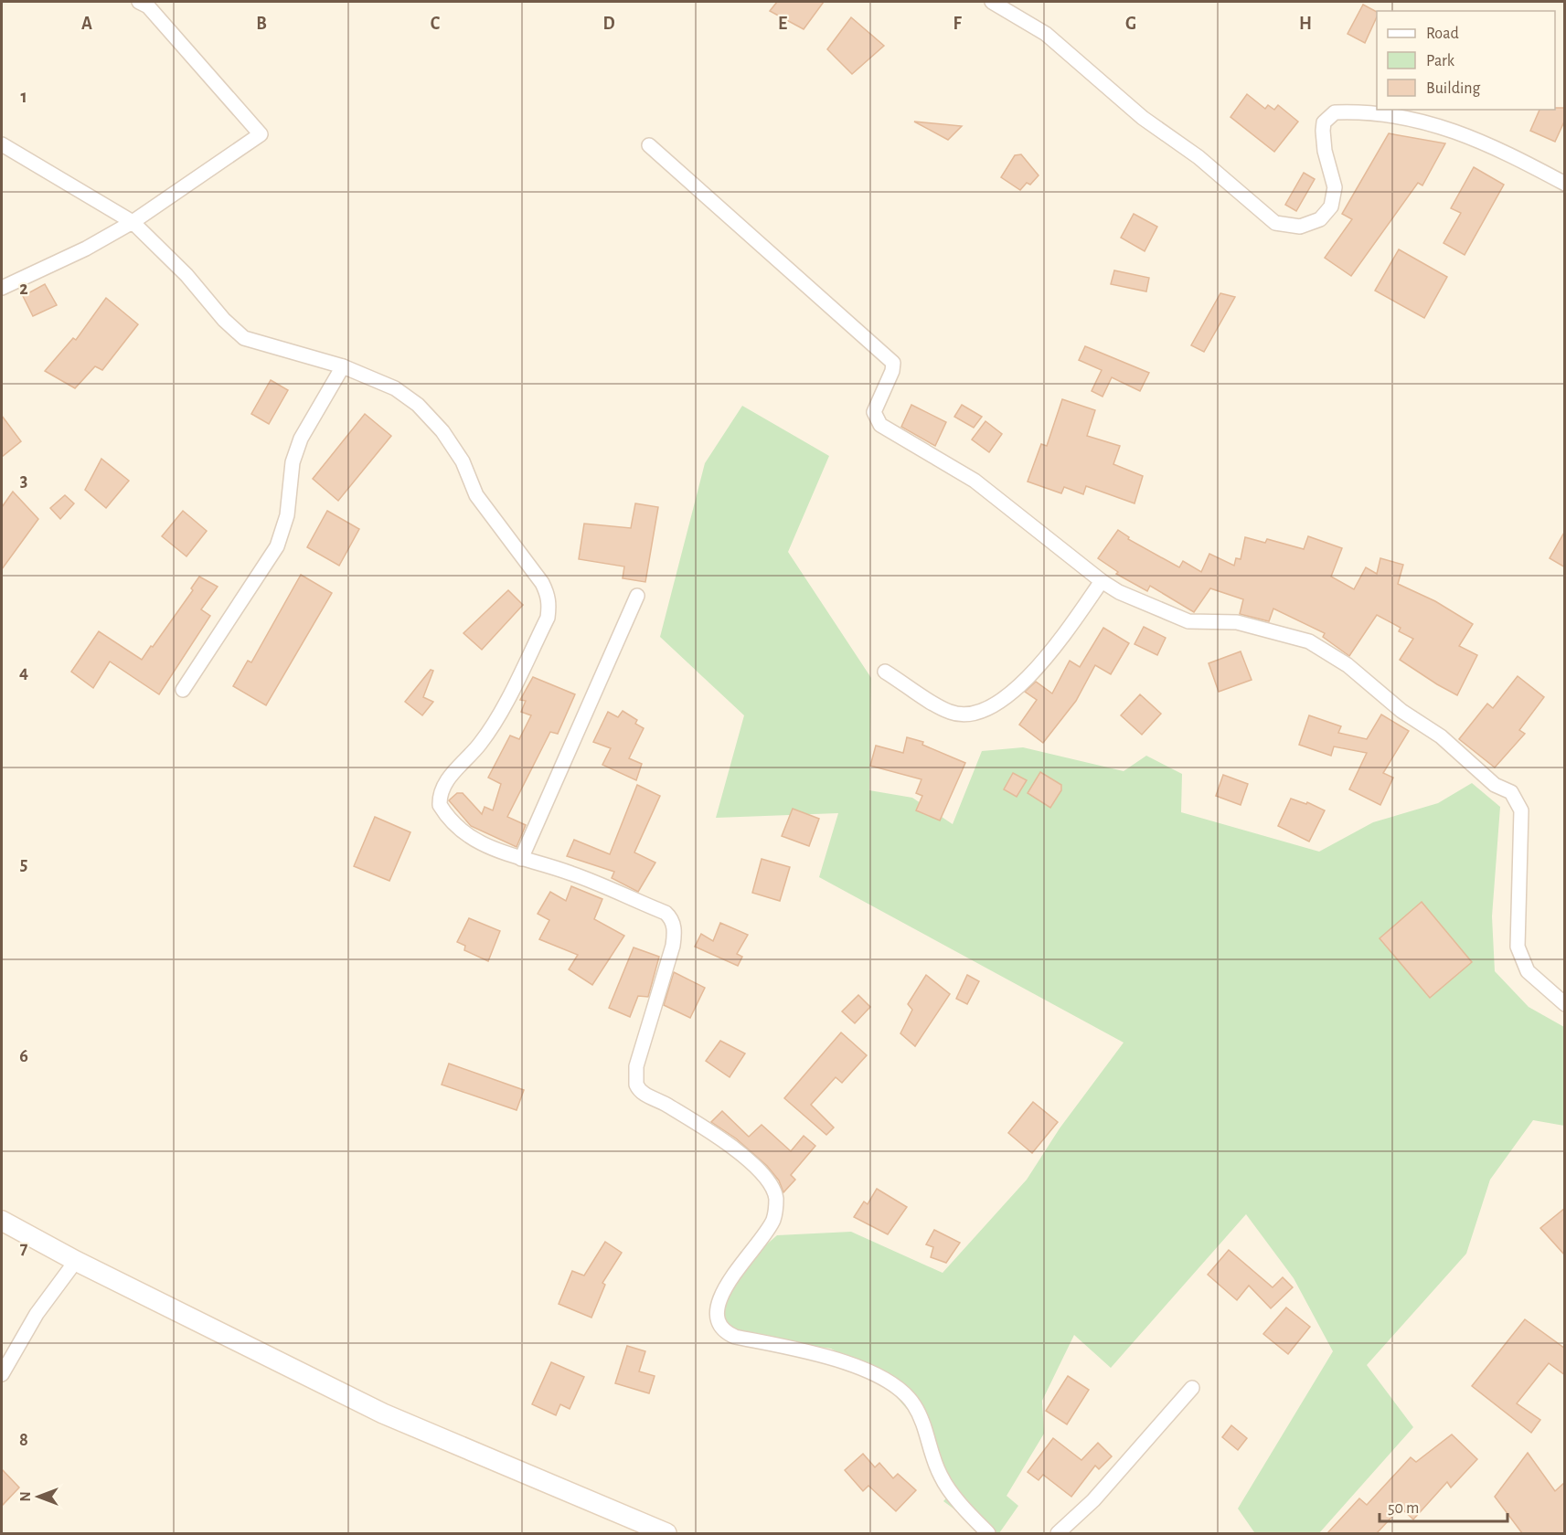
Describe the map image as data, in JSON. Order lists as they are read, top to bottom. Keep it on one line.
{"legend":["Road","Park","Building"],"scale_bar":"50 m","north":"left","grid":{"columns":["A","B","C","D","E","F","G","H"],"rows":["1","2","3","4","5","6","7","8"]}}
